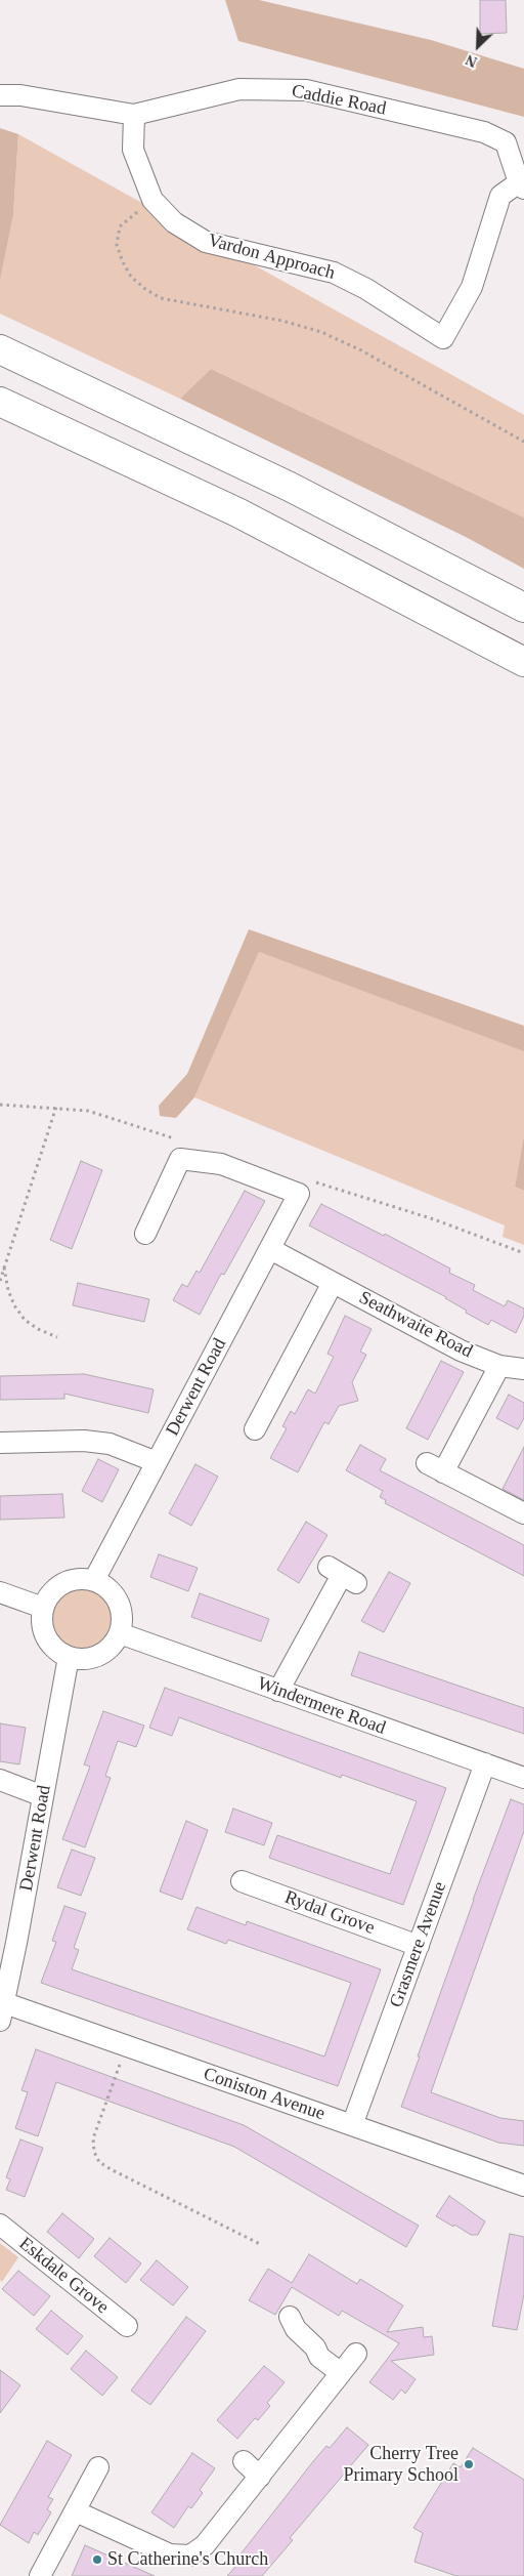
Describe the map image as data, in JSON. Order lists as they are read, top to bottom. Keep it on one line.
{"streets":{"street":["Caddie Road","Vardon Approach","Seathwaite Road","Derwent Road","Windermere Road","Rydal Grove","Grasmere Avenue","Coniston Avenue","Eskdale Grove"]},"crossings":[["Caddie Road","Vardon Approach"],["Seathwaite Road","Derwent Road"],["Derwent Road","Windermere Road"],["Derwent Road","Coniston Avenue"],["Windermere Road","Grasmere Avenue"],["Rydal Grove","Grasmere Avenue"],["Grasmere Avenue","Coniston Avenue"]],"places":["Cherry Tree Primary School","St Catherine's Church"],"north":"bottom left"}
